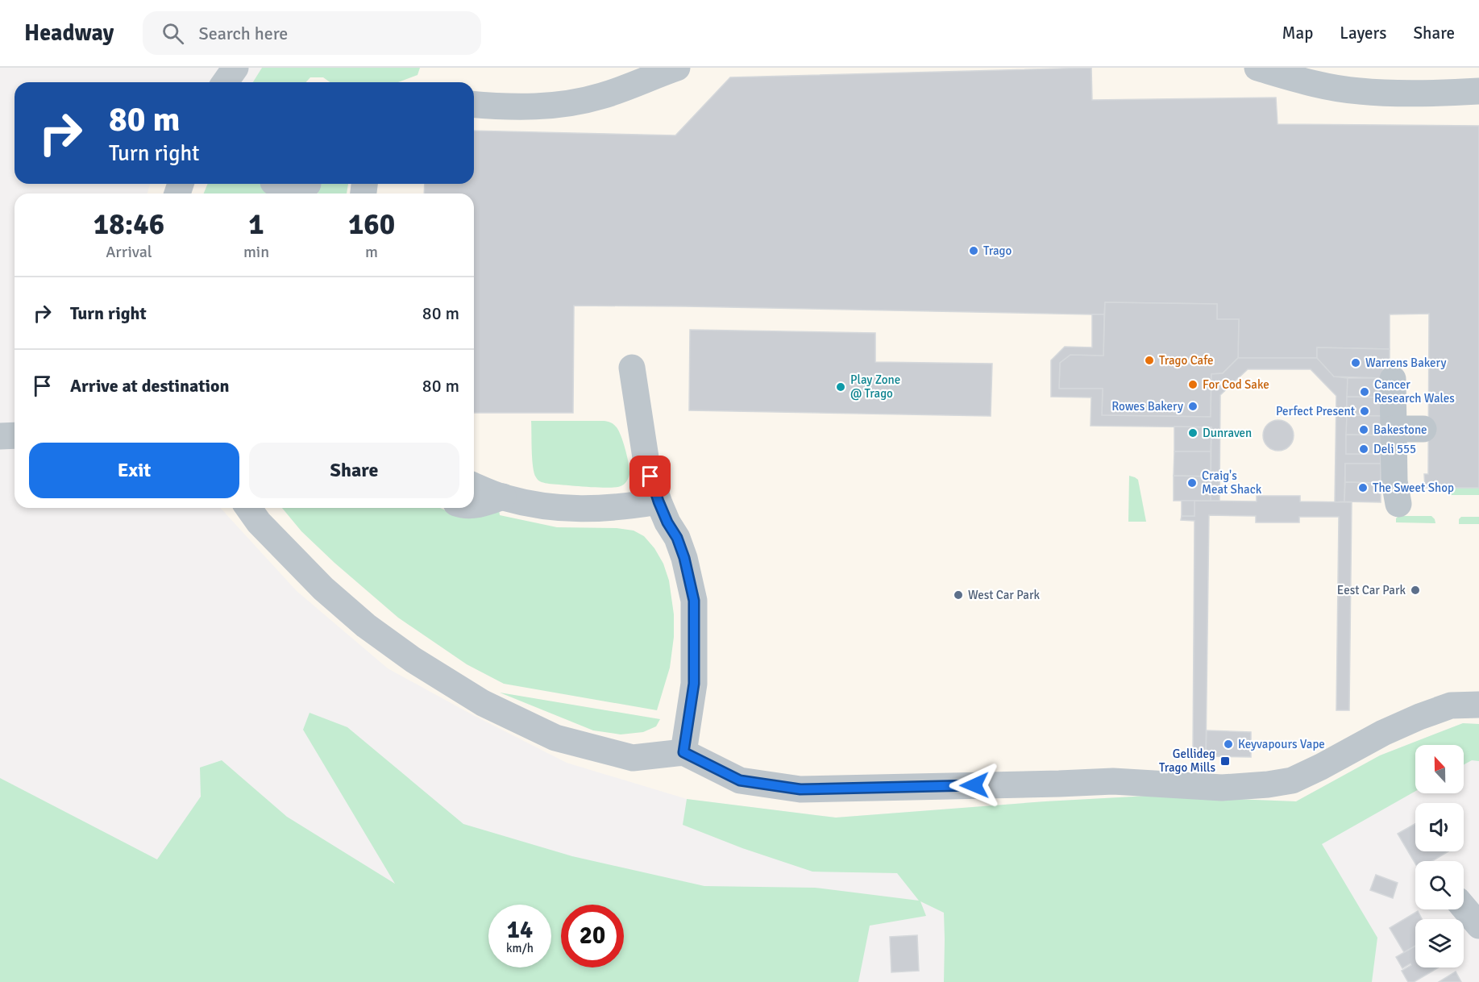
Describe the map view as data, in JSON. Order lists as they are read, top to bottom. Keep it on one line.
{"places":{"other":["Trago","Trago Cafe","Warrens Bakery","For Cod Sake","Play Zone @ Trago","Cancer Research Wales","Rowes Bakery","Perfect Present","Bakestone","Dunraven","Deli 555","Craig's Meat Shack","The Sweet Shop","Eest Car Park","West Car Park","Keyvapours Vape"],"transit":["Gellideg Trago Mills"]},"north":"top","page":{"header":"Headway","search":"Search here","nav":["Map","Layers","Share"],"turn":["80 m","Turn right"],"eta":["18:46","Arrival","1","min","160","m"],"list":[{"name":"Turn right","value":"80 m"},{"name":"Arrive at destination","value":"80 m"}],"buttons":["Exit","Share"],"speed":"14 km/h","limit":"20"}}
